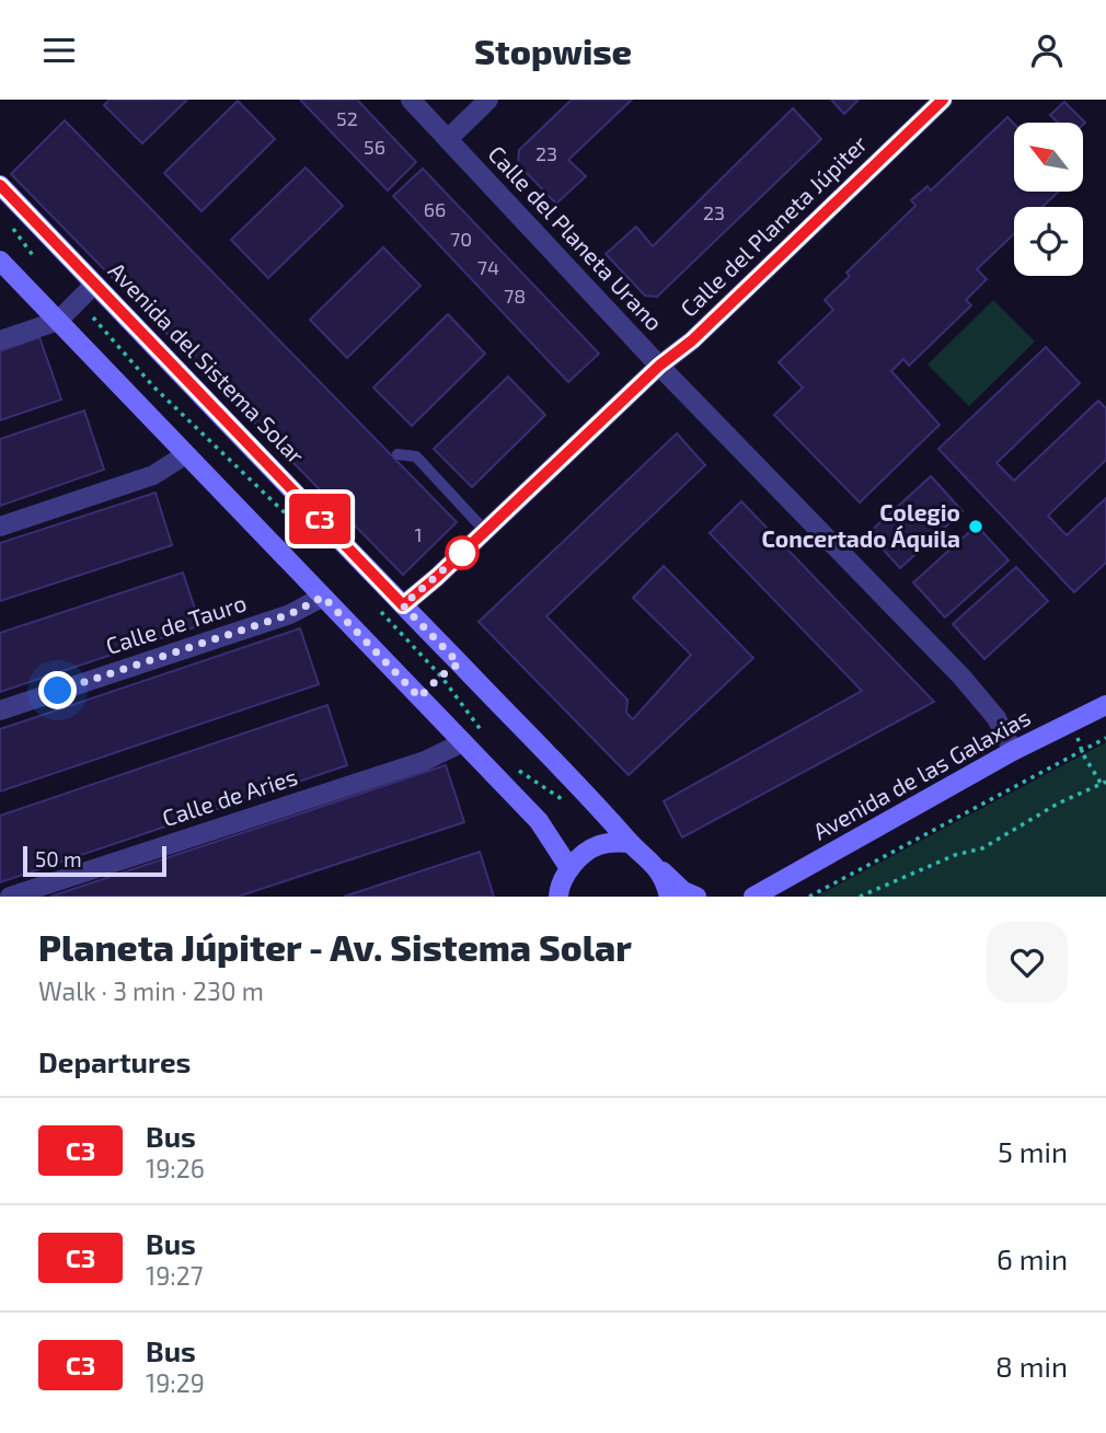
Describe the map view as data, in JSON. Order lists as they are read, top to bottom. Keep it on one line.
{"streets":{"street":["Calle del Planeta Júpiter","Calle del Planeta Urano","Avenida del Sistema Solar","Calle de Tauro","Avenida de las Galaxias","Calle de Aries"]},"crossings":[["Calle del Planeta Júpiter","Calle del Planeta Urano"],["Calle del Planeta Júpiter","Avenida del Sistema Solar"],["Calle del Planeta Urano","Avenida de las Galaxias"]],"places":["Colegio Concertado Áquila"],"lines":["bus line C3"],"house_numbers":["52","56","23","66","23","70","74","78","1"],"scale_bar":"50 m","north":"top left","page":{"header":"Stopwise","on_map":"C3","scale":"50 m","heading":[["Planeta Júpiter - Av. Sistema Solar","Walk · 3 min · 230 m"],"Departures"],"list":[{"mark":"C3","name":"Bus","note":"19:26","value":"5 min"},{"mark":"C3","name":"Bus","note":"19:27","value":"6 min"},{"mark":"C3","name":"Bus","note":"19:29","value":"8 min"}]}}
